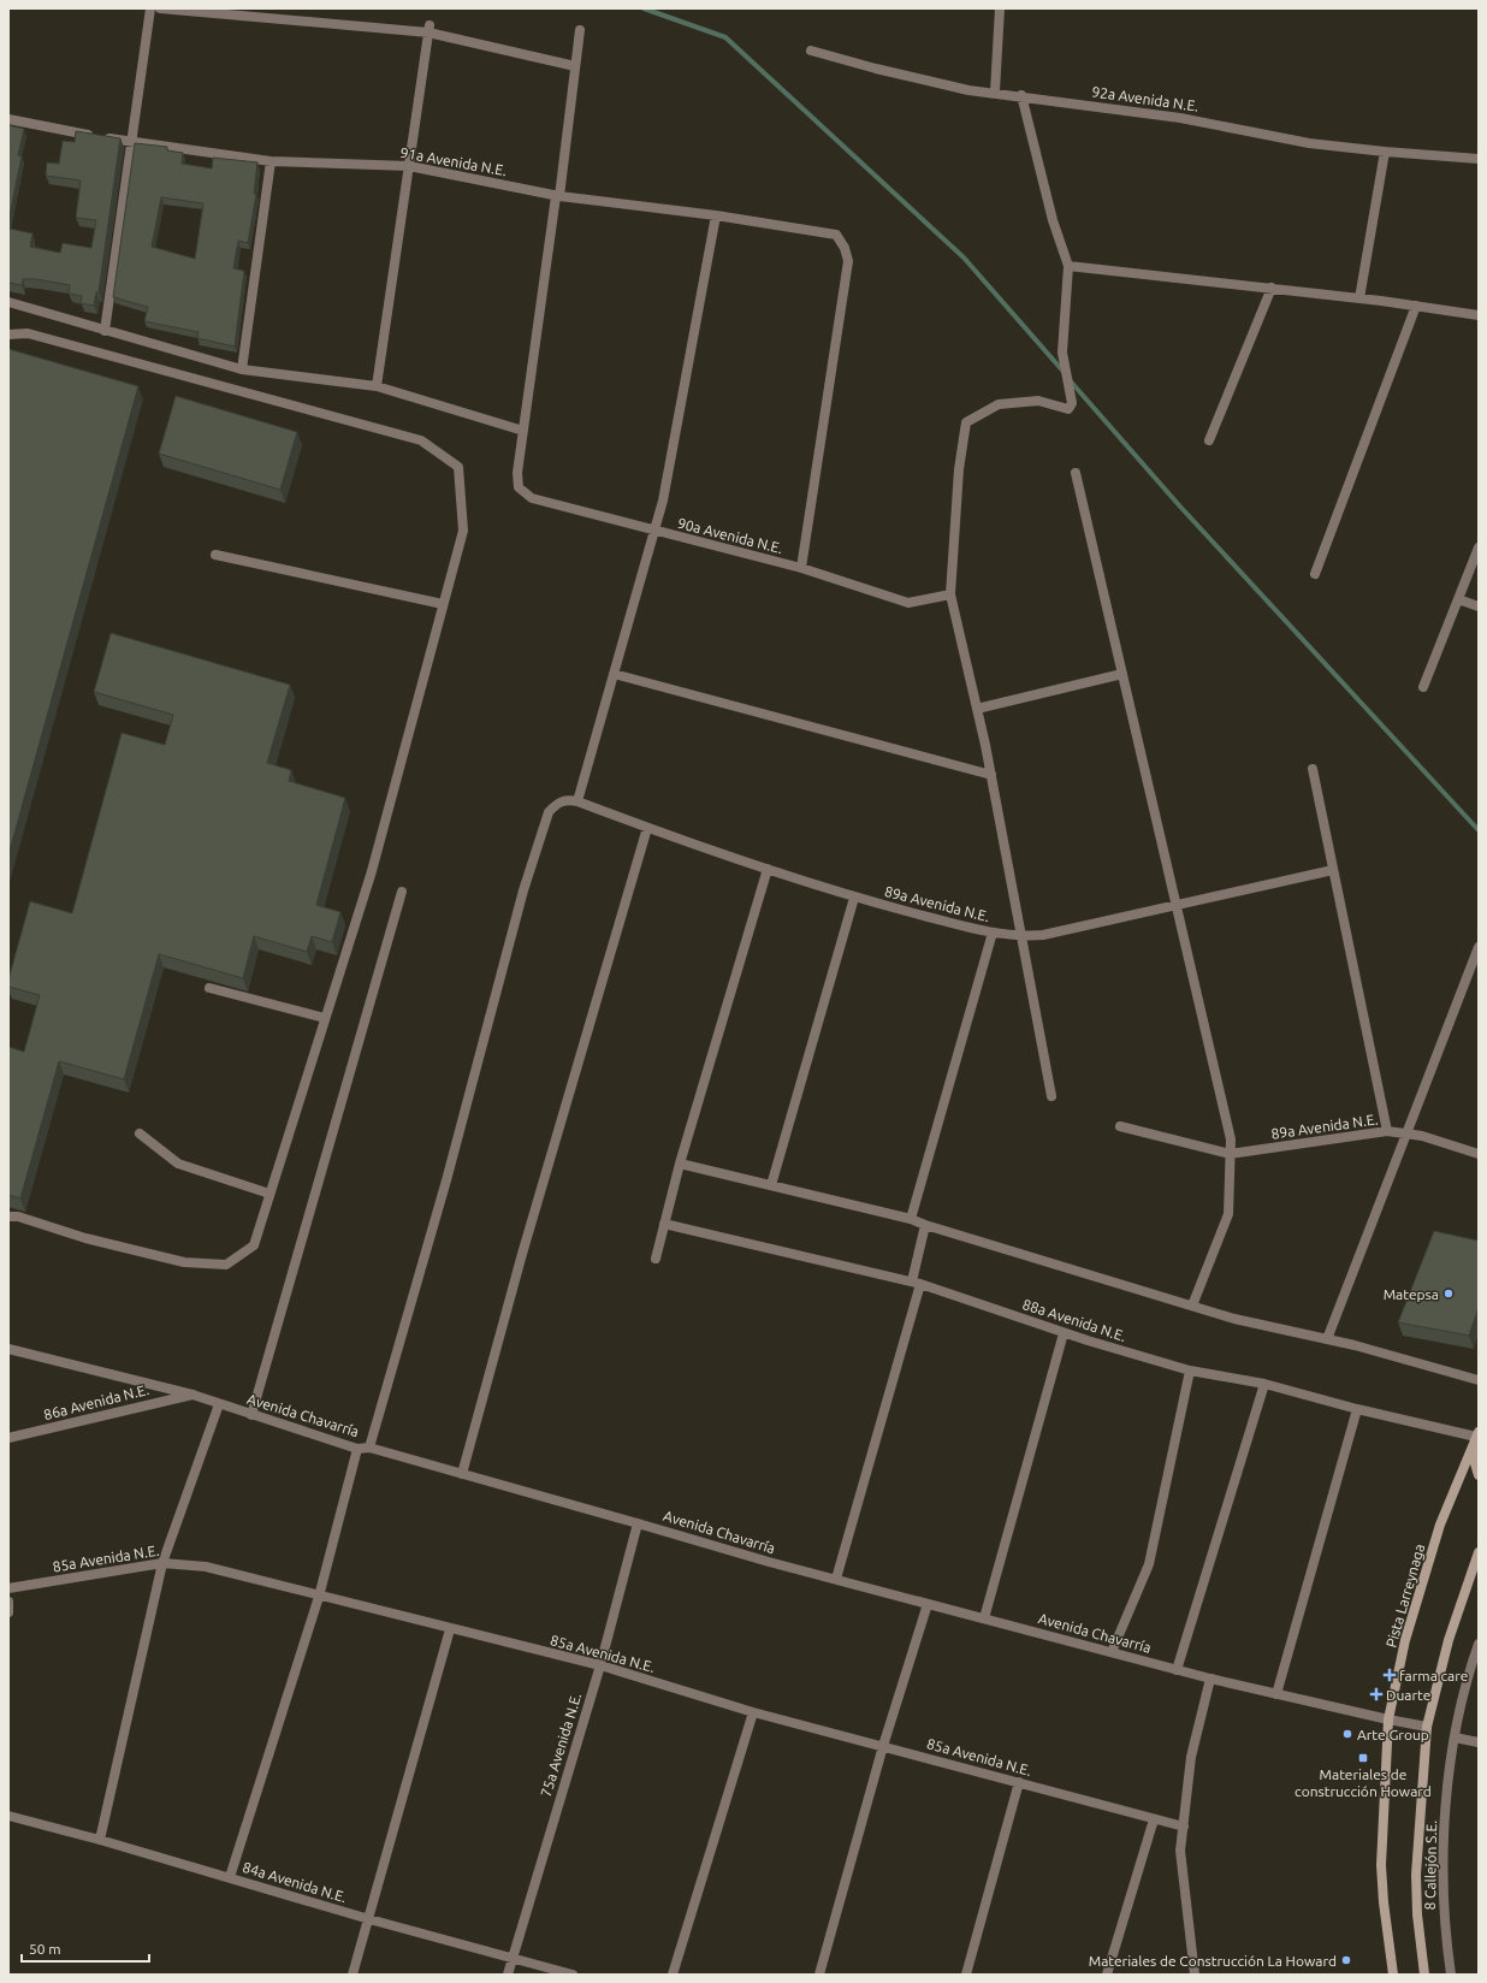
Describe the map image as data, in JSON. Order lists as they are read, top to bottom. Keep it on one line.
{"streets":{"main road":["Pista Larreynaga"],"street":["92a Avenida N.E.","91a Avenida N.E.","90a Avenida N.E.","89a Avenida N.E.","88a Avenida N.E.","86a Avenida N.E.","Avenida Chavarría","85a Avenida N.E.","75a Avenida N.E.","8 Callejón S.E.","84a Avenida N.E."]},"crossings":[["91a Avenida N.E.","90a Avenida N.E."],["89a Avenida N.E.","Avenida Chavarría"],["88a Avenida N.E.","Pista Larreynaga"],["86a Avenida N.E.","Avenida Chavarría"],["Avenida Chavarría","Pista Larreynaga"],["Avenida Chavarría","75a Avenida N.E."],["85a Avenida N.E.","75a Avenida N.E."],["75a Avenida N.E.","84a Avenida N.E."]],"places":{"other":["Matepsa","Arte Group","Materiales de Construcción La Howard"],"health":["farma care","Duarte"],"transit":["Materiales de construcción Howard"]},"scale_bar":"50 m"}
